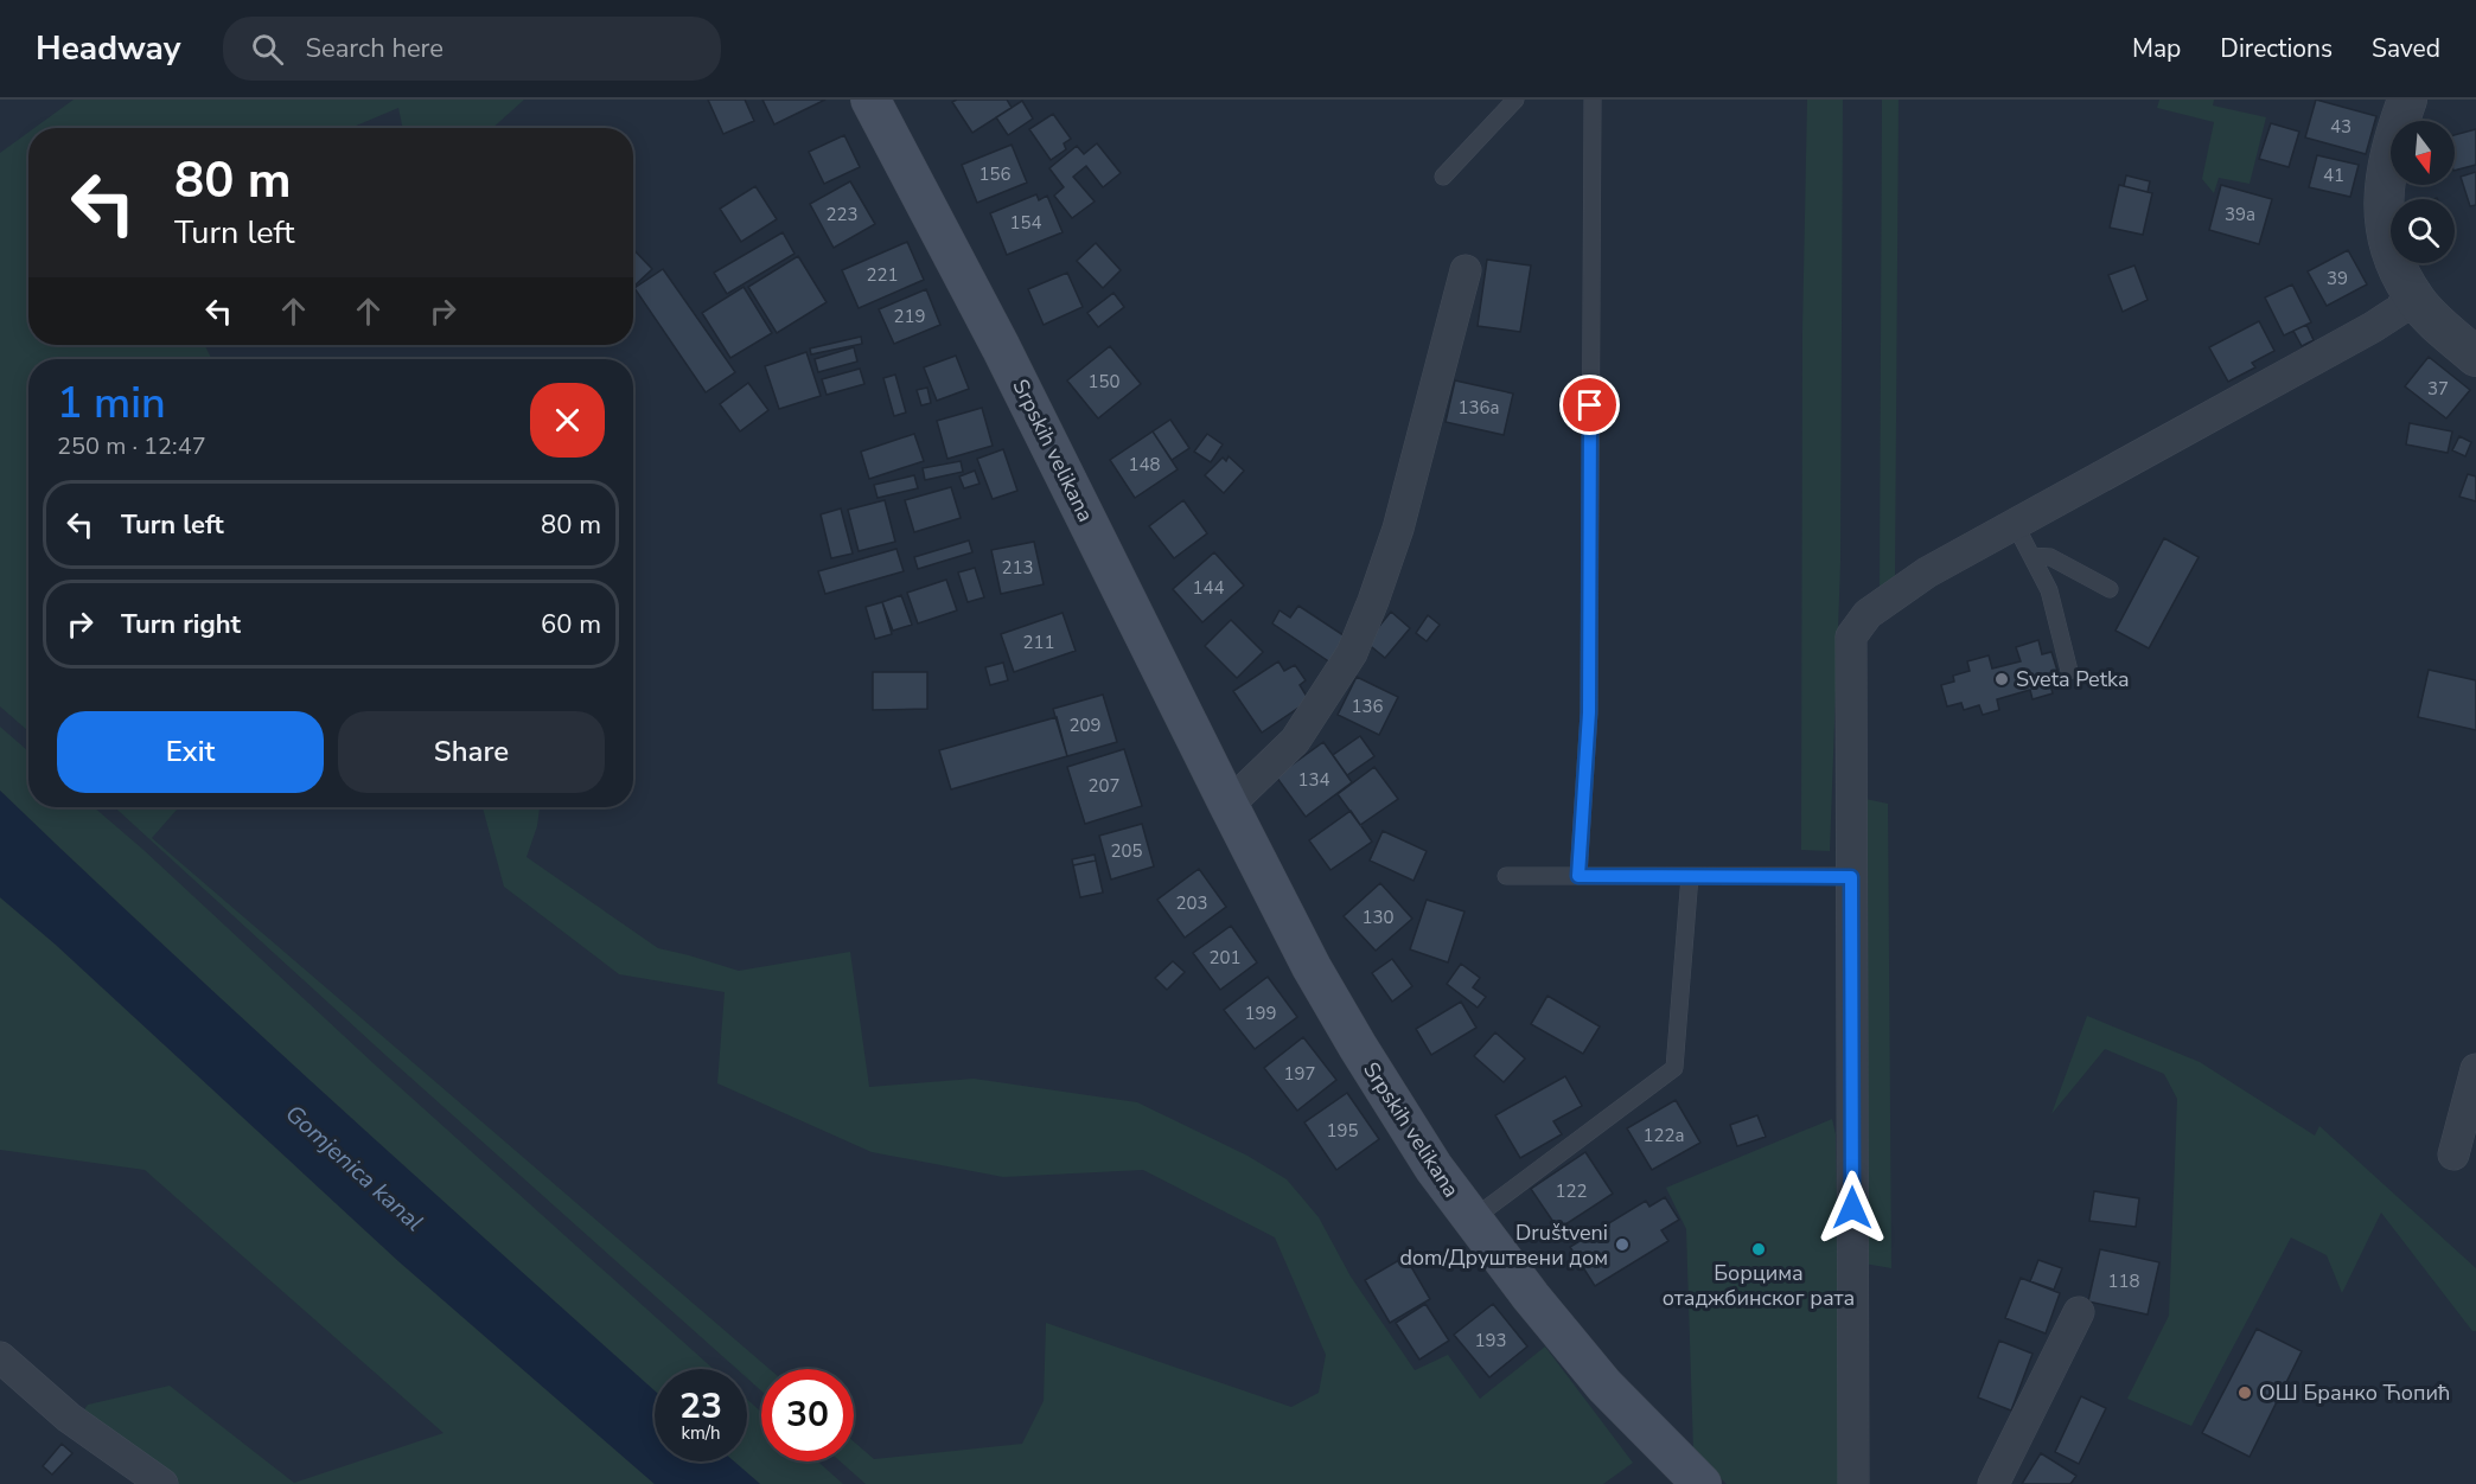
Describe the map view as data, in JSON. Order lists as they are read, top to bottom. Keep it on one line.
{"streets":{"main road":["Srpskih velikana"]},"water":["Gomjenica kanal"],"places":["Sveta Petka","Društveni dom/Друштвени дом","Борцима отаджбинског рата","ОШ Бранко Ћопић"],"house_numbers":["43","156","41","223","39a","154","221","39","219","150","37","136a","148","213","144","211","136","209","134","207","205","203","130","201","199","197","195","122a","122","118","193"],"north":"bottom","page":{"header":"Headway","search":"Search here","nav":["Map","Directions","Saved"],"turn":["80 m","Turn left"],"heading":["1 min","250 m · 12:47"],"list":[{"name":"Turn left","value":"80 m"},{"name":"Turn right","value":"60 m"}],"buttons":["Exit","Share"],"speed":"23 km/h","limit":"30"}}
